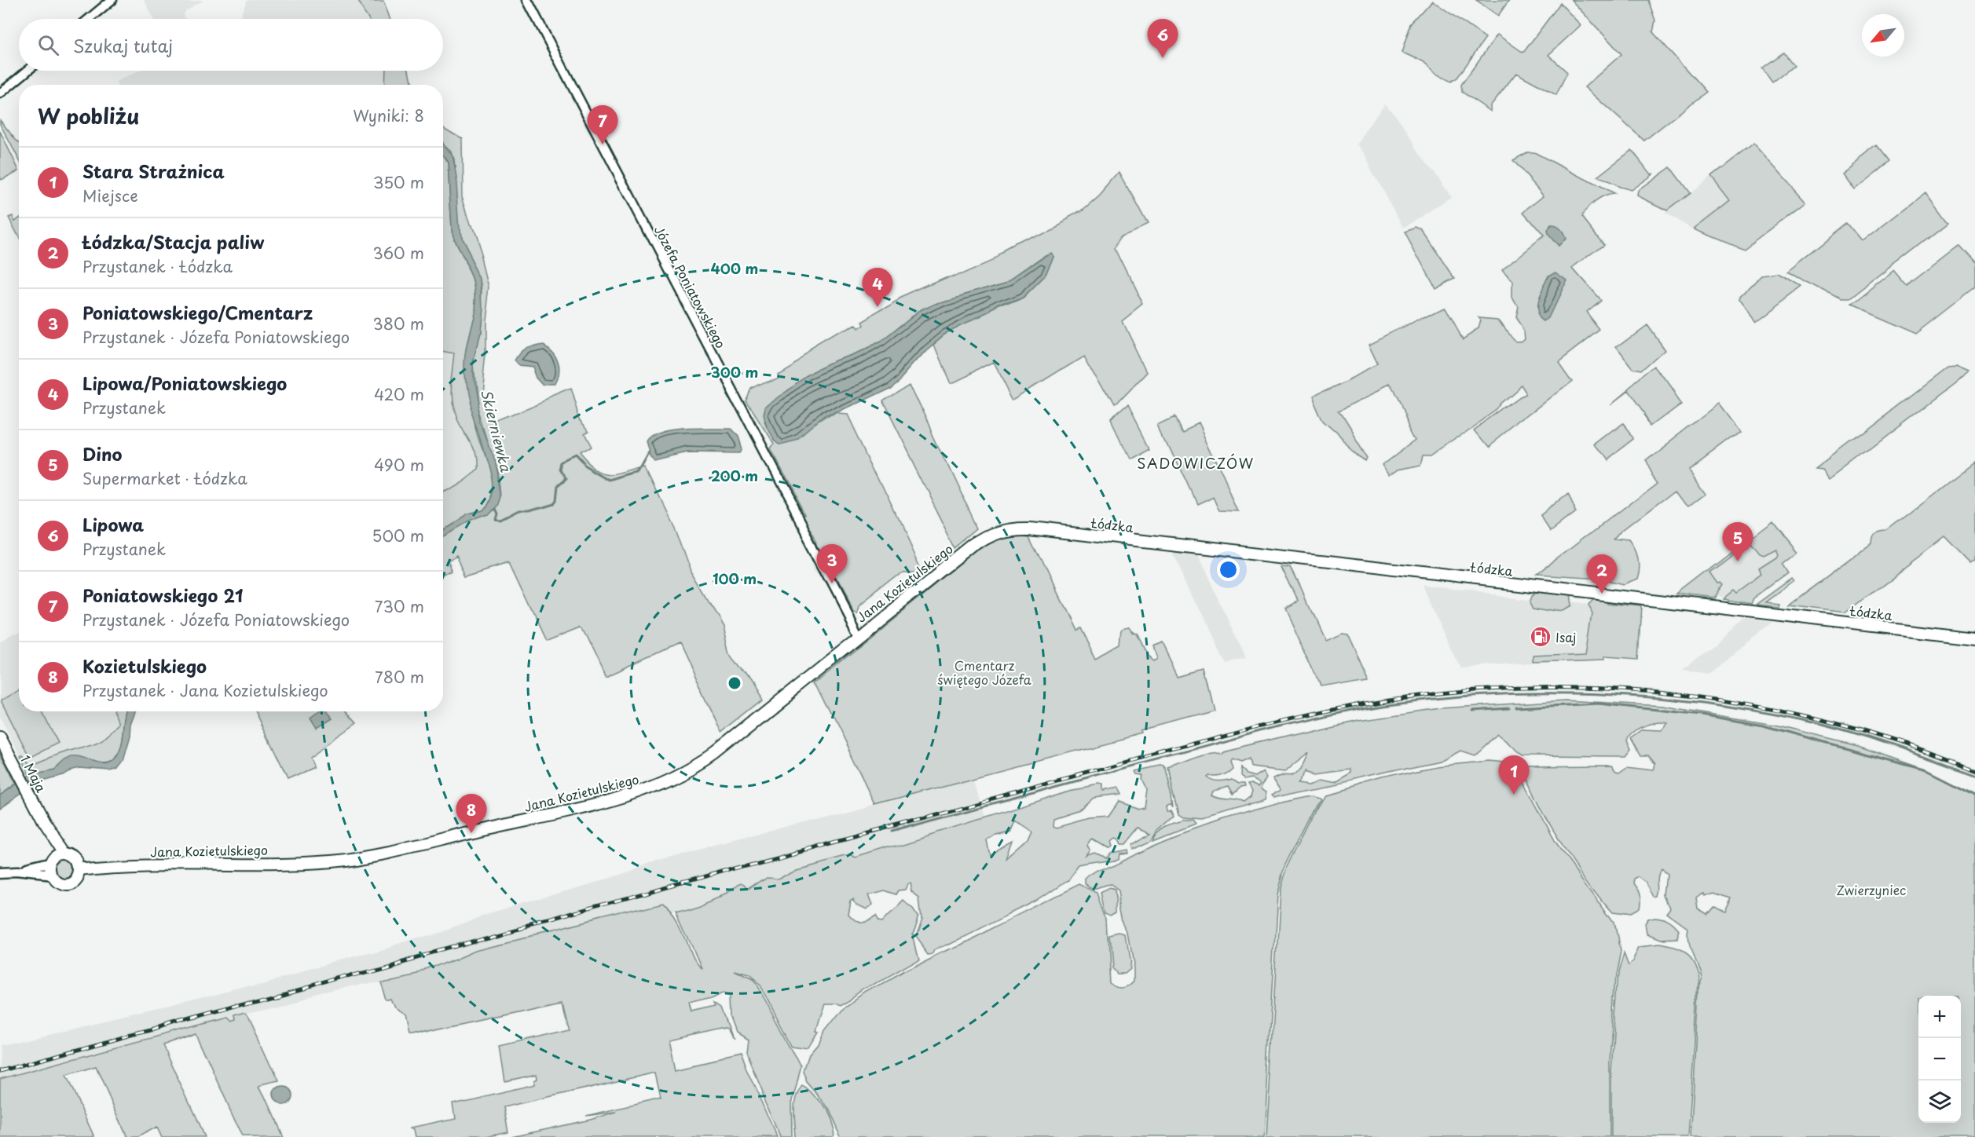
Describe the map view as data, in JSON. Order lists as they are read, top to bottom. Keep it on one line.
{"streets":{"main road":["Łódzka","Jana Kozietulskiego","1 Maja"],"street":["Józefa Poniatowskiego"]},"crossings":[["Józefa Poniatowskiego","Jana Kozietulskiego"],["Łódzka","Jana Kozietulskiego"],["Jana Kozietulskiego","1 Maja"]],"districts":["SADOWICZÓW"],"water":["Skierniewka"],"parks":["Cmentarz świętego Józefa","Zwierzyniec"],"places":{"fuel station":["Isaj"]},"north":"bottom left","page":{"pins":["6","7","4","5","3","2","1","8"],"search":"Szukaj tutaj","heading":["W pobliżu","Wyniki: 8"],"list":[{"mark":"1","name":"Stara Strażnica","note":"Miejsce","value":"350 m"},{"mark":"2","name":"Łódzka/Stacja paliw","note":"Przystanek · Łódzka","value":"360 m"},{"mark":"3","name":"Poniatowskiego/Cmentarz","note":"Przystanek · Józefa Poniatowskiego","value":"380 m"},{"mark":"4","name":"Lipowa/Poniatowskiego","note":"Przystanek","value":"420 m"},{"mark":"5","name":"Dino","note":"Supermarket · Łódzka","value":"490 m"},{"mark":"6","name":"Lipowa","note":"Przystanek","value":"500 m"},{"mark":"7","name":"Poniatowskiego 21","note":"Przystanek · Józefa Poniatowskiego","value":"730 m"},{"mark":"8","name":"Kozietulskiego","note":"Przystanek · Jana Kozietulskiego","value":"780 m"}],"map_buttons":["+","−"]},"rings":["400 m","300 m","200 m","100 m"]}
